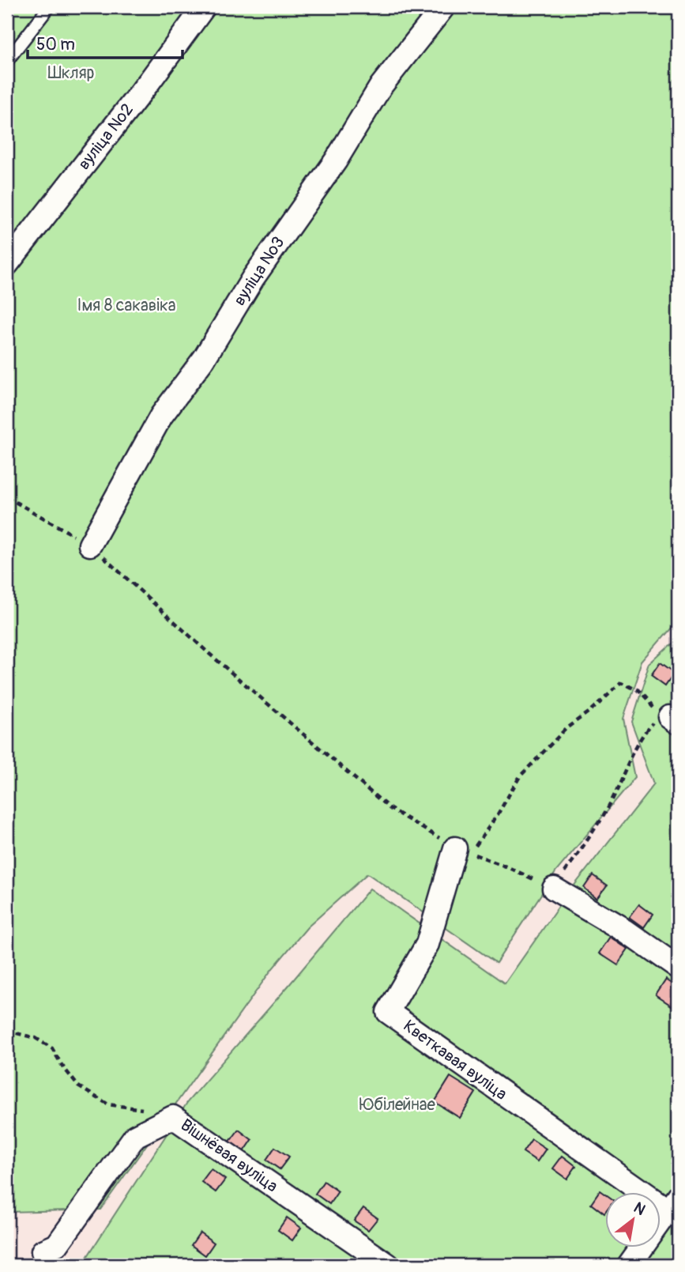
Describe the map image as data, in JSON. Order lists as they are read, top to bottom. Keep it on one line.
{"streets":{"street":["вуліца №2","вуліца №3","Кветкавая вуліца","Вішнёвая вуліца"]},"parks":["Шкляр","Імя 8 сакавіка","Юбілейнае"],"scale_bar":"50 m","north":"top right"}
